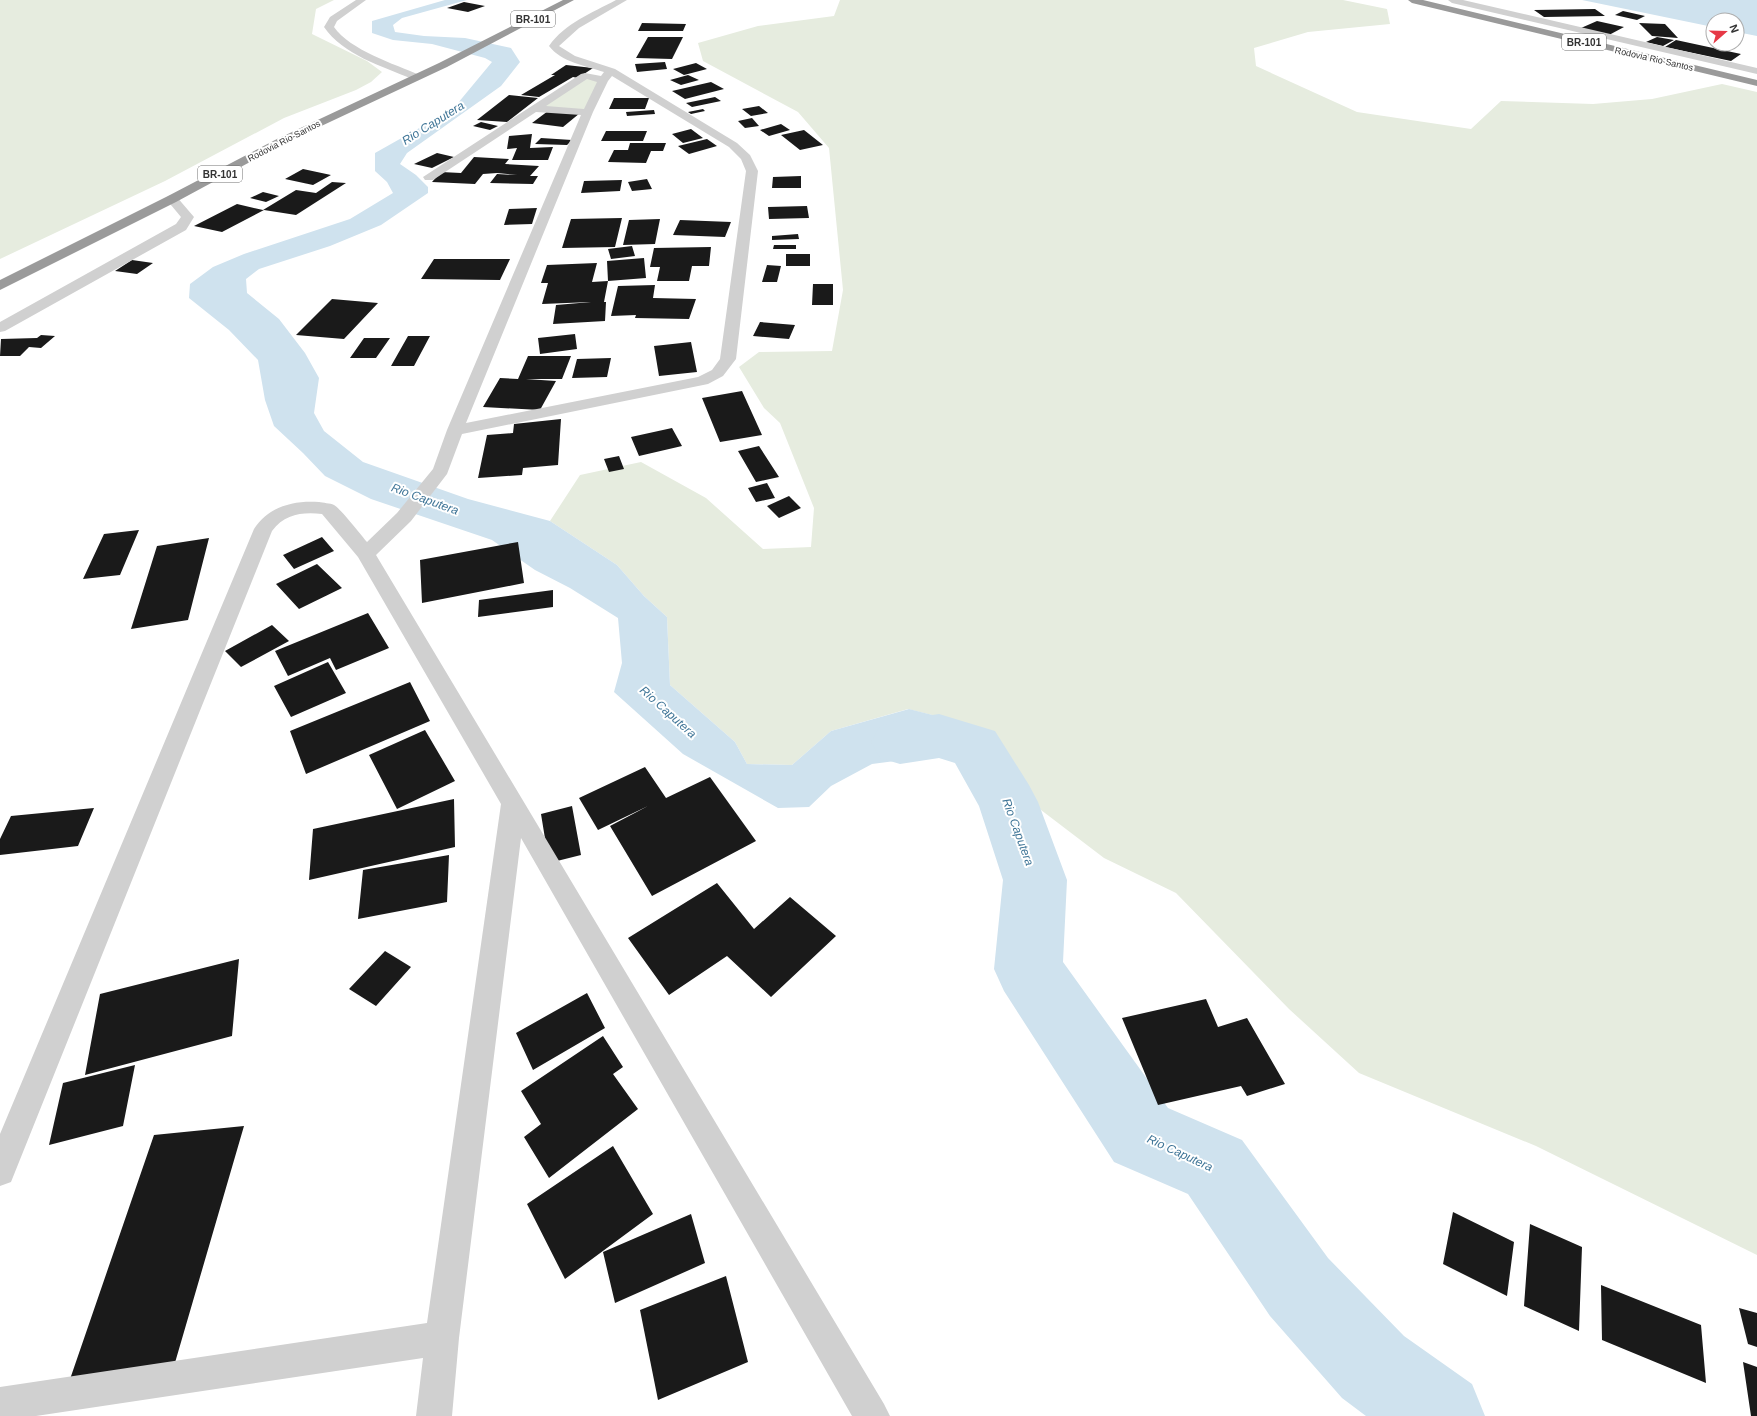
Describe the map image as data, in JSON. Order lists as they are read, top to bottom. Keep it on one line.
{"streets":{"highway":["BR-101","Rodovia Rio-Santos"]},"water":["Rio Caputera"],"north":"right"}
